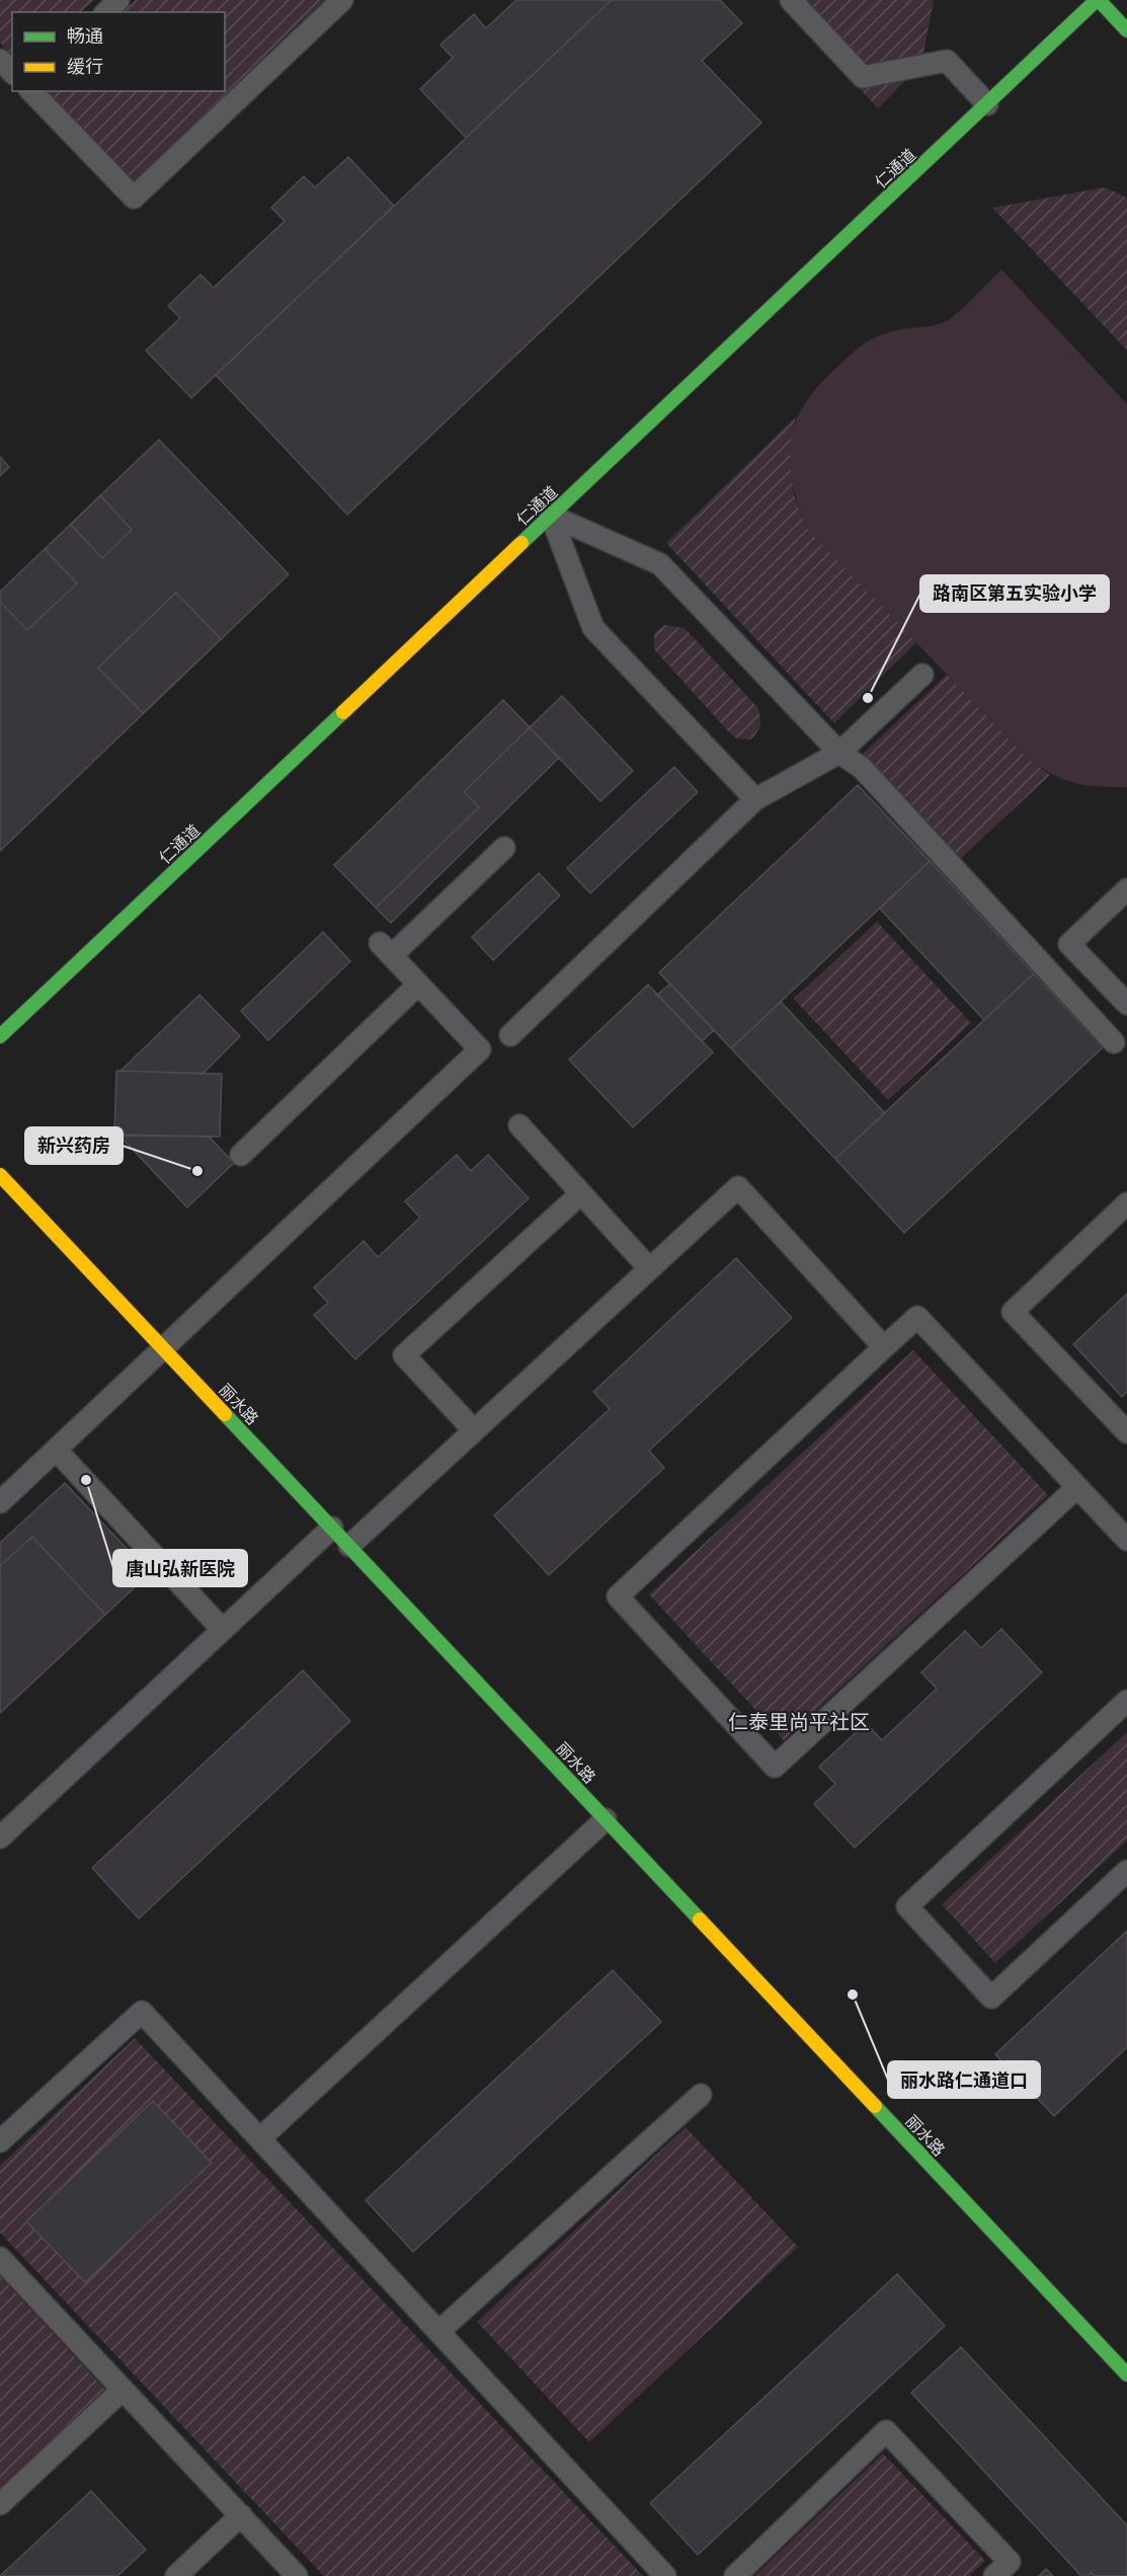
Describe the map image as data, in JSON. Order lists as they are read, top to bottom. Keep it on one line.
{"streets":{"street":["仁通道","丽水路"]},"districts":["仁泰里尚平社区"],"places":["路南区第五实验小学","新兴药房","唐山弘新医院","丽水路仁通道口"],"legend":["畅通","缓行"]}
